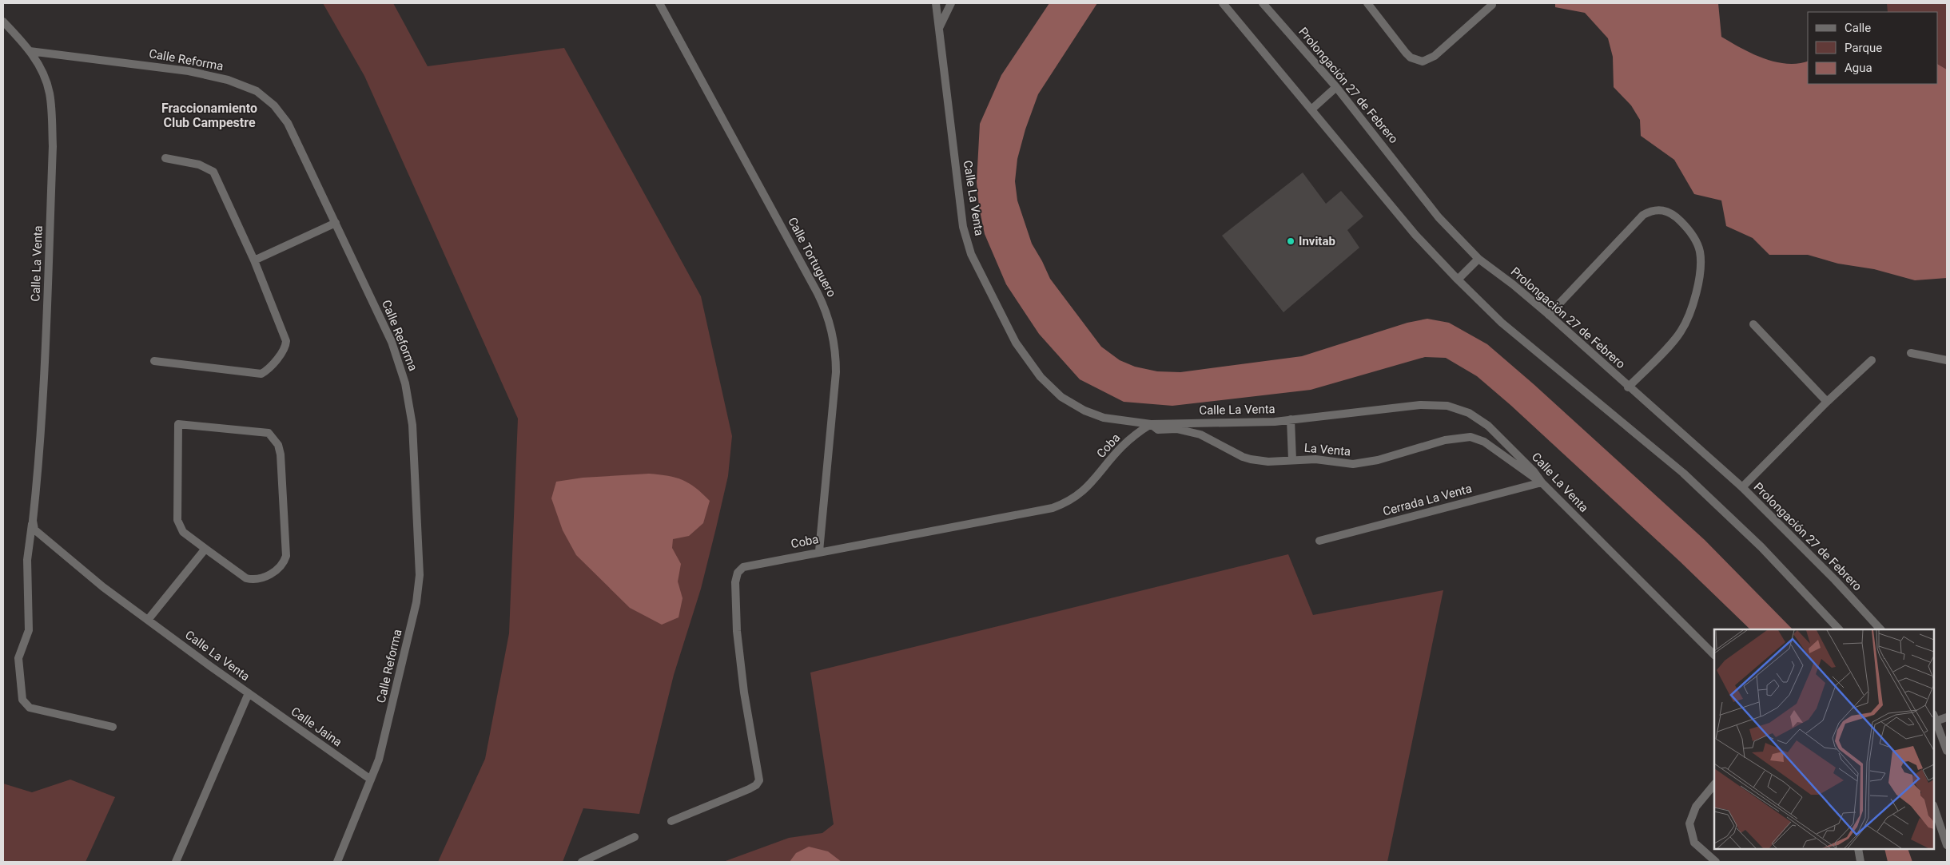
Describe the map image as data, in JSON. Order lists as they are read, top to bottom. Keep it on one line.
{"streets":{"street":["Calle Reforma","Prolongación 27 de Febrero","Calle La Venta","Calle Tortuguero","Coba","La Venta","Cerrada La Venta","Calle Jaina"]},"crossings":[["Calle Reforma","Calle La Venta"],["Calle Reforma","Calle Jaina"],["Calle La Venta","Coba"],["Calle La Venta","La Venta"],["Calle La Venta","Cerrada La Venta"],["Calle La Venta","Calle Jaina"],["Calle Tortuguero","Coba"],["Coba","La Venta"],["La Venta","Cerrada La Venta"]],"districts":["Fraccionamiento Club Campestre"],"places":["Invitab"],"legend":["Calle","Parque","Agua"]}
